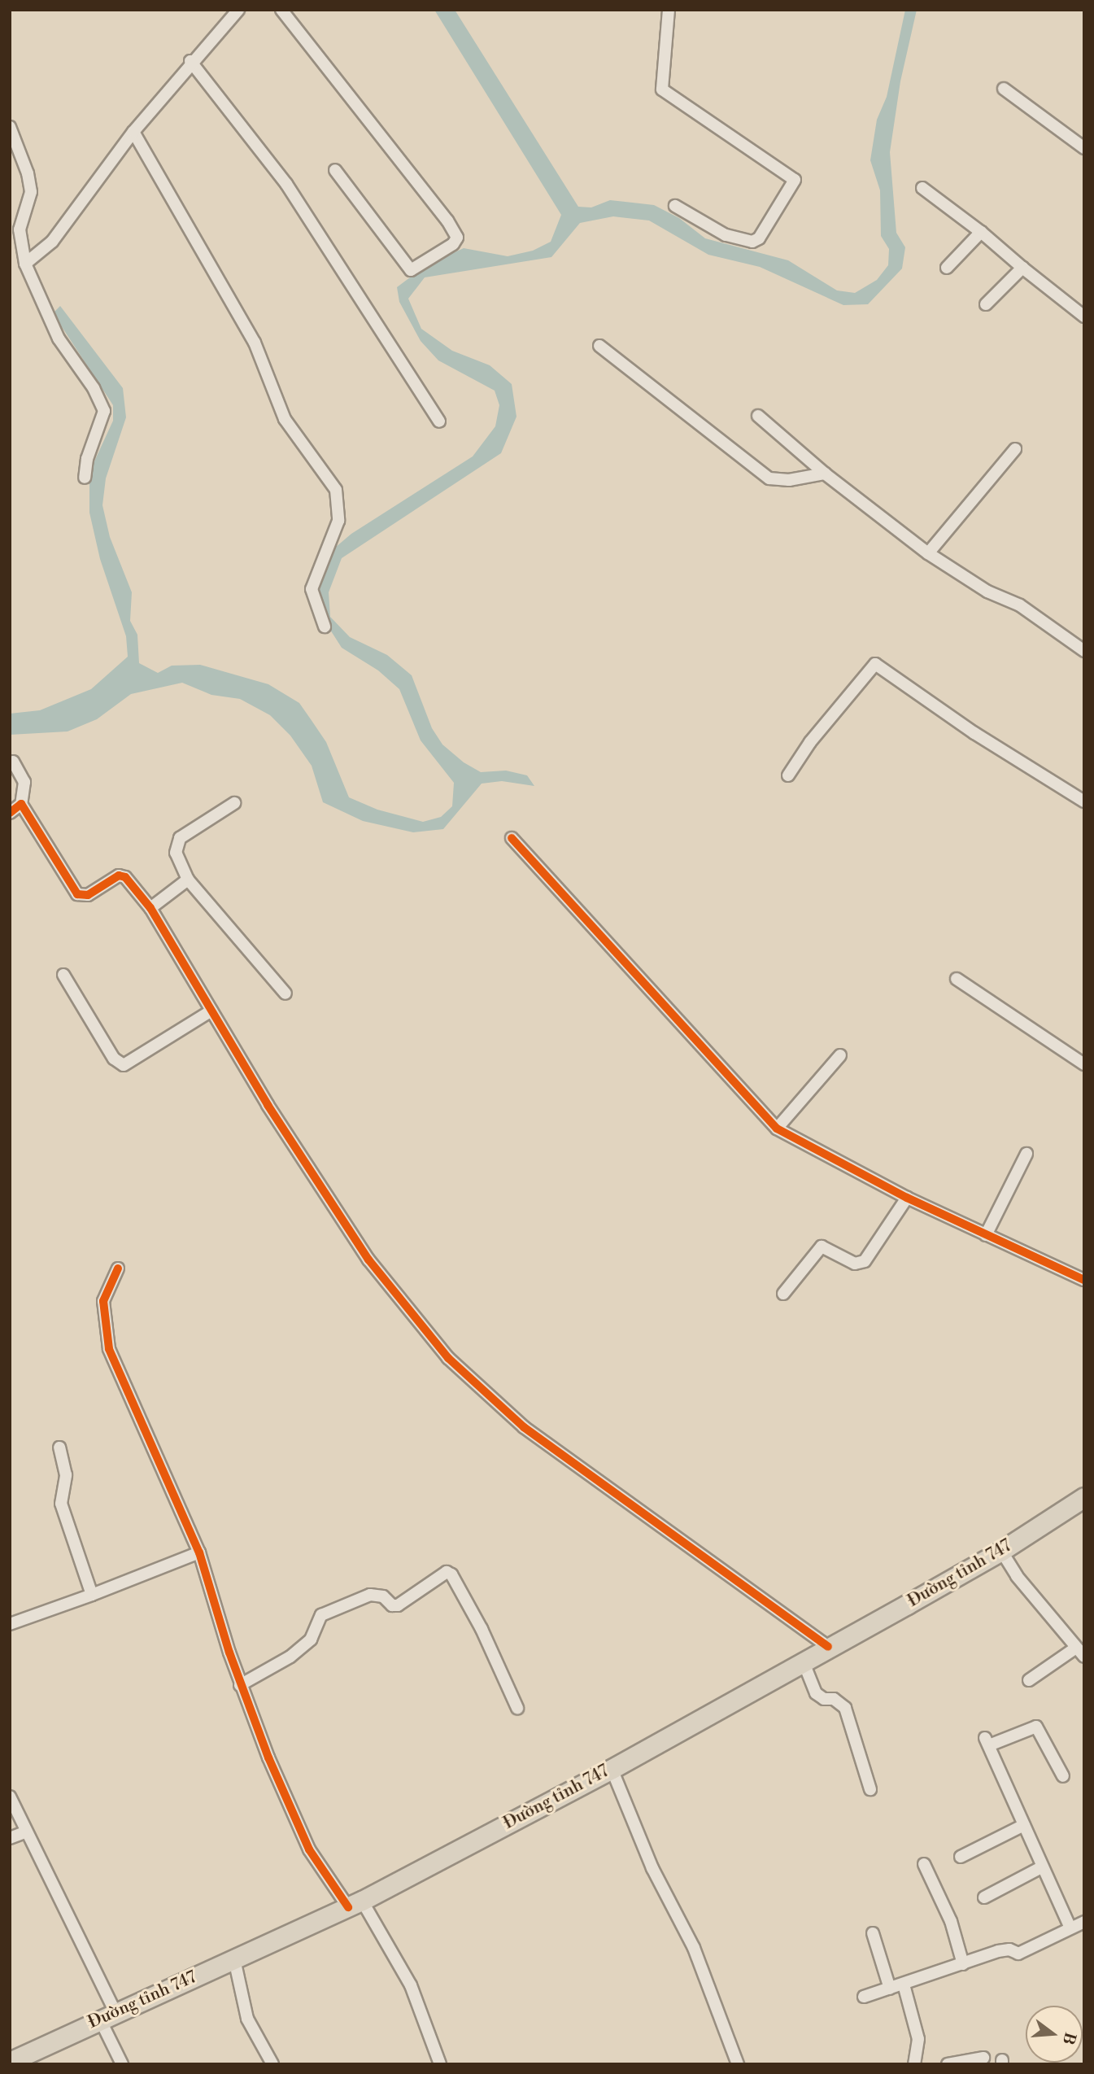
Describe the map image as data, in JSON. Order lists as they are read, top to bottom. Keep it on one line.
{"streets":{"main road":["Đường tỉnh 747"]},"north":"right"}
